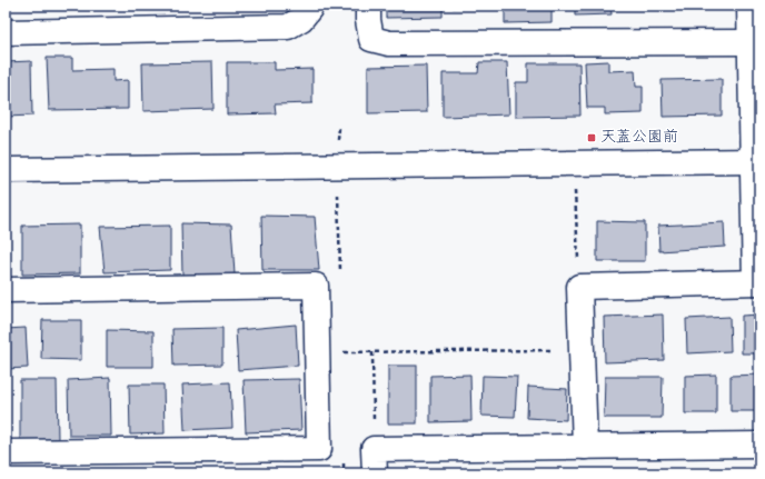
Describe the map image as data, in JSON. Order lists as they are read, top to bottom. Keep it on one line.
{"places":{"transit":["天蓋公園前"]}}
